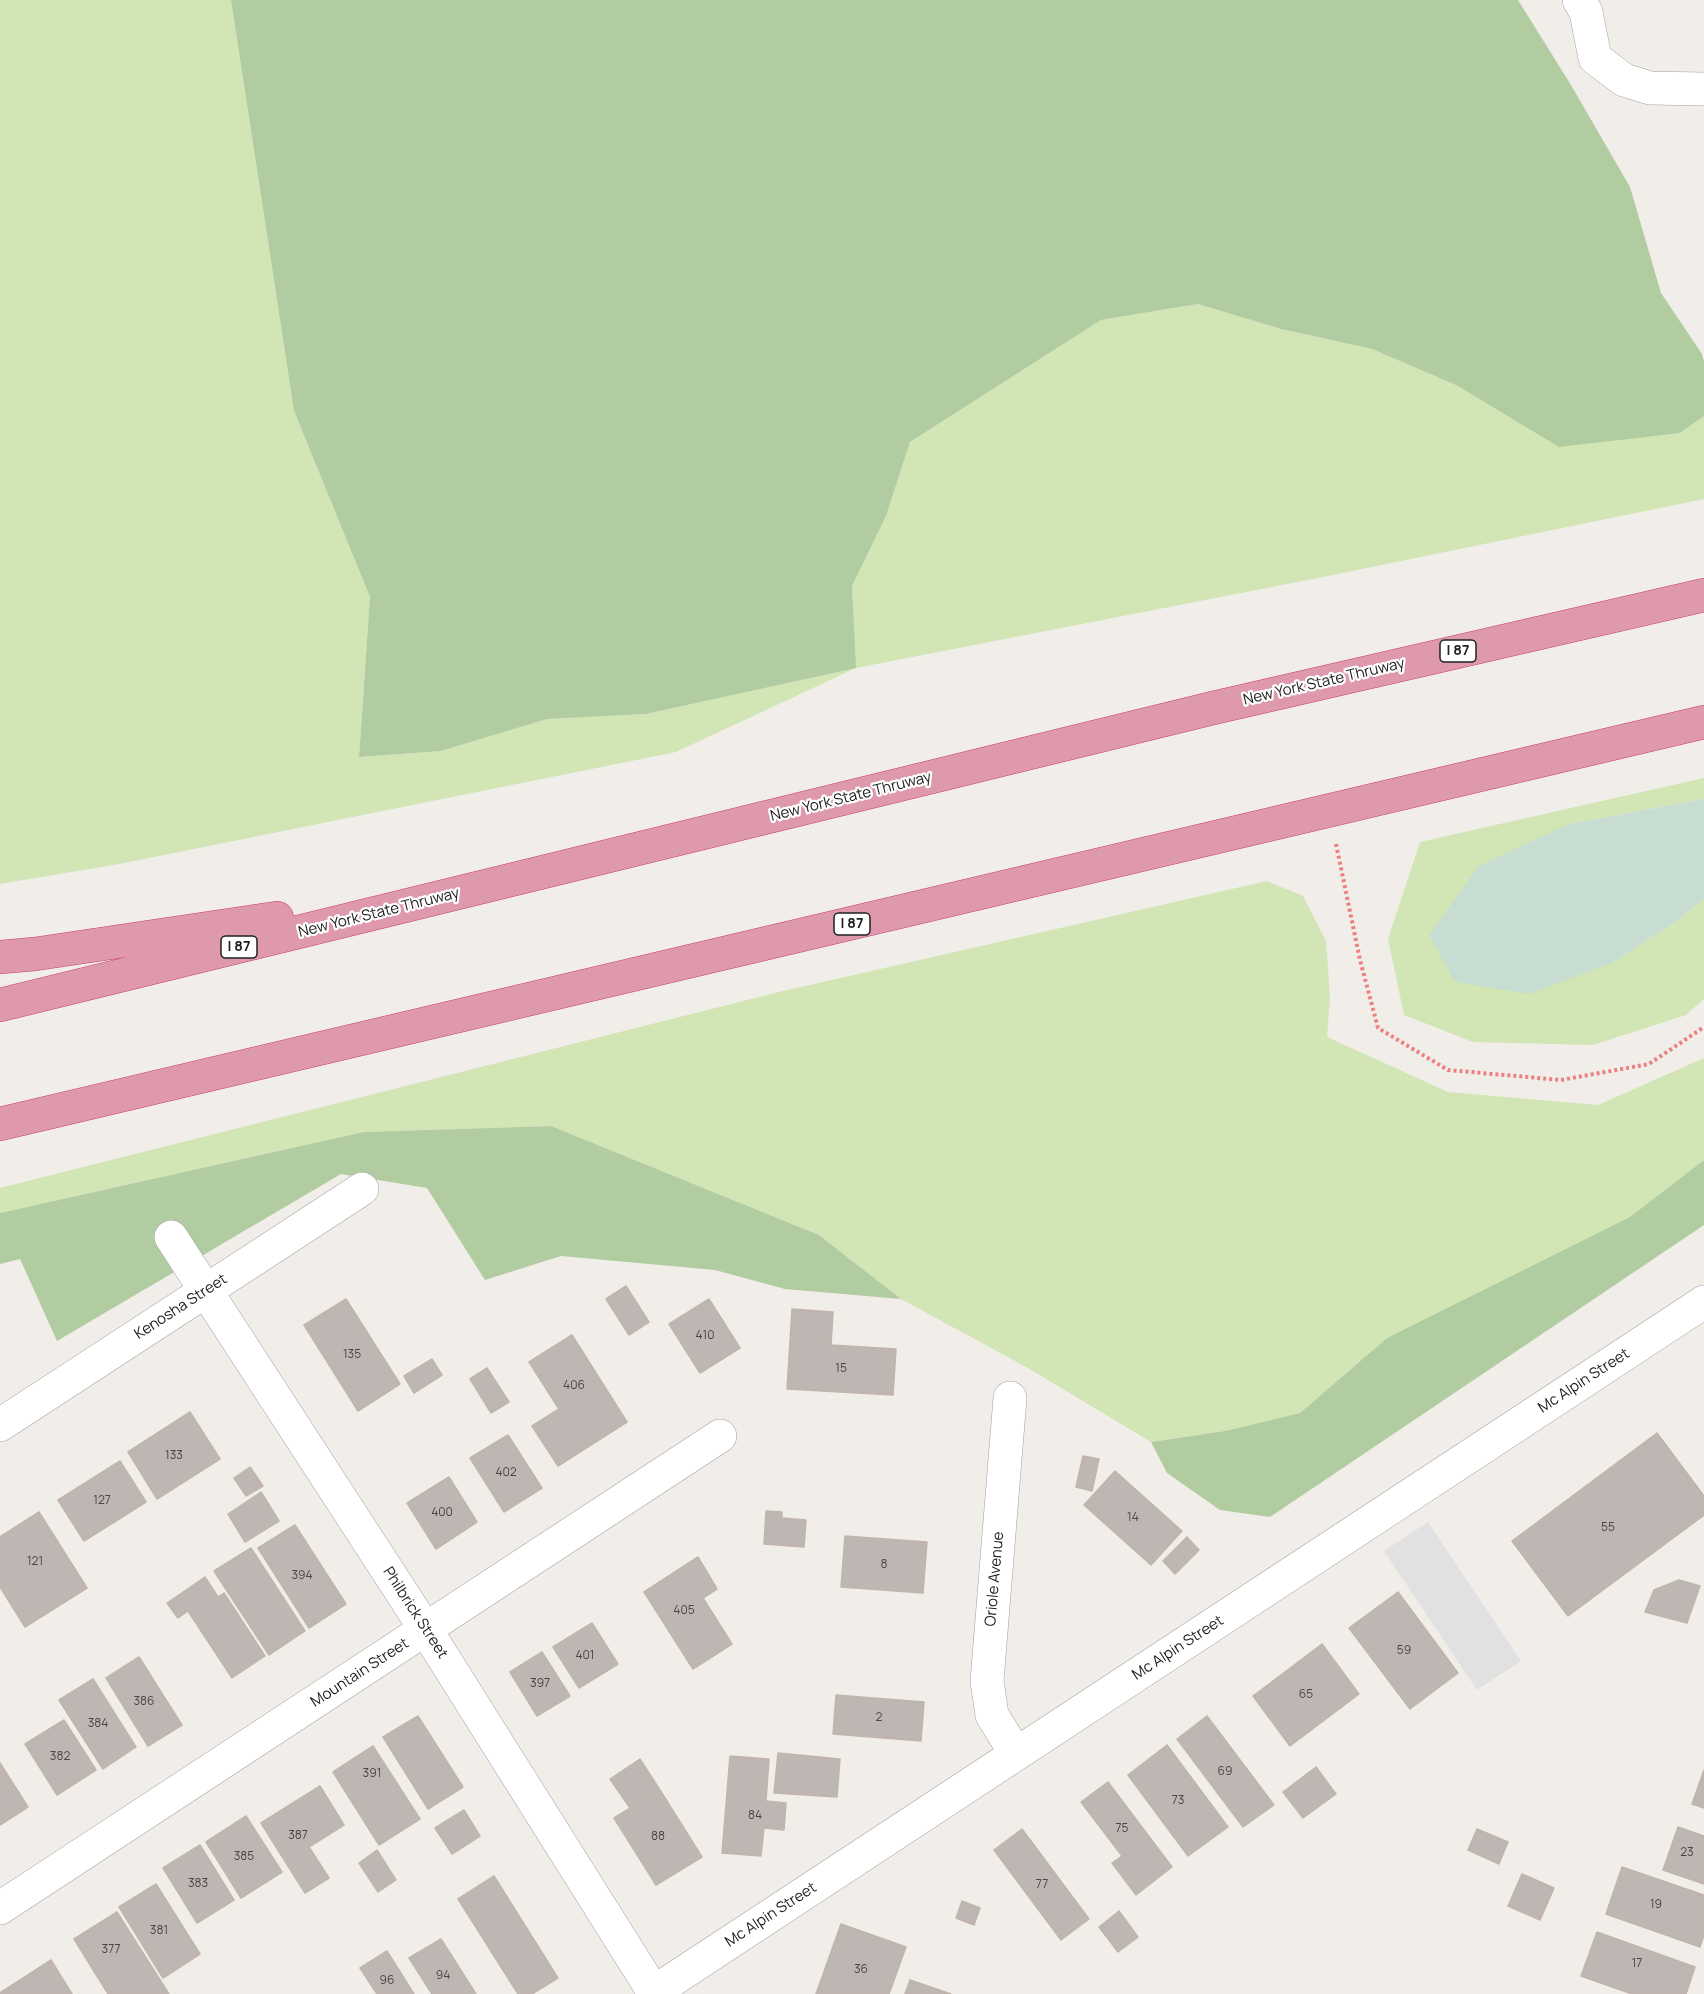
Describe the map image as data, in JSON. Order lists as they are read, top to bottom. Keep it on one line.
{"streets":{"highway":["I 87","New York State Thruway"],"street":["Kenosha Street","Mc Alpin Street","Oriole Avenue","Philbrick Street","Mountain Street"]},"crossings":[["Kenosha Street","Philbrick Street"],["Mc Alpin Street","Oriole Avenue"],["Mc Alpin Street","Philbrick Street"],["Philbrick Street","Mountain Street"]],"house_numbers":["410","135","15","406","133","402","127","400","14","55","121","8","394","405","59","401","397","65","386","2","384","382","69","391","73","84","75","387","88","23","385","383","77","19","381","377","17","36","94","96"]}
